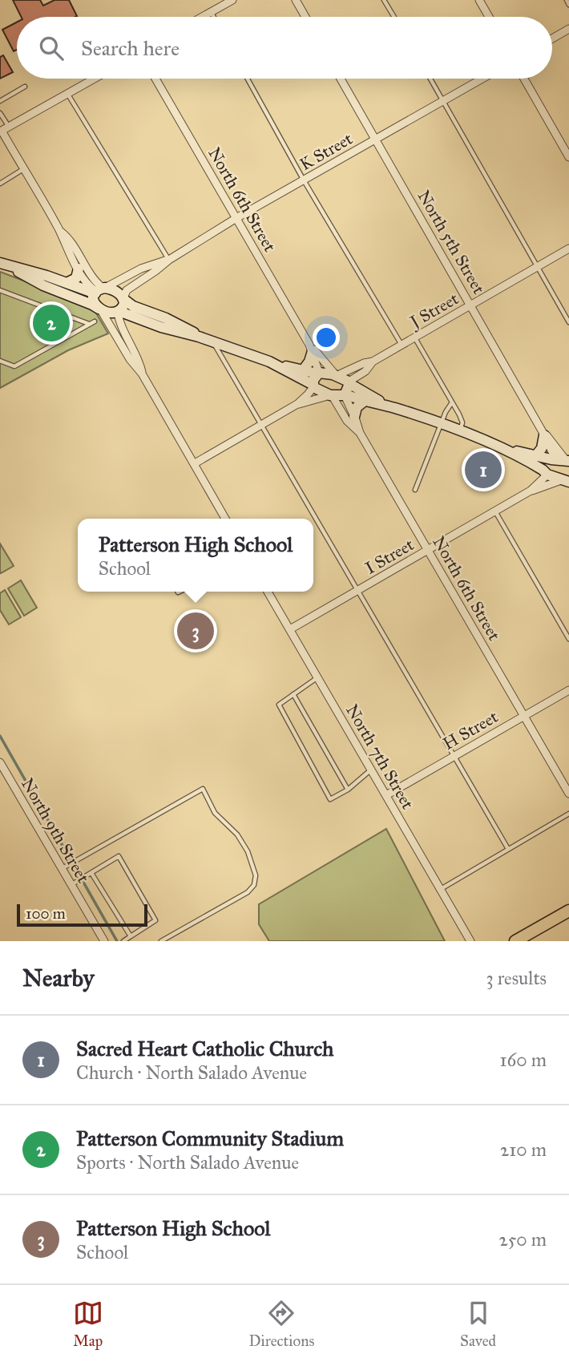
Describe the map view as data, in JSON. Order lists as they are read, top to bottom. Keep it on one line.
{"streets":{"street":["K Street","North 6th Street","North 5th Street","J Street","I Street","H Street","North 7th Street","North 9th Street"]},"crossings":[["K Street","North 6th Street"],["K Street","North 5th Street"],["North 6th Street","J Street"],["North 6th Street","I Street"],["North 6th Street","H Street"],["North 5th Street","J Street"],["I Street","North 7th Street"],["H Street","North 7th Street"]],"scale_bar":"100 m","page":{"search":"Search here","pins":["2","1","3"],"popup":["Patterson High School","School"],"scale":"100 m","heading":["Nearby","3 results"],"list":[{"mark":"1","name":"Sacred Heart Catholic Church","note":"Church · North Salado Avenue","value":"160 m"},{"mark":"2","name":"Patterson Community Stadium","note":"Sports · North Salado Avenue","value":"210 m"},{"mark":"3","name":"Patterson High School","note":"School","value":"250 m"}],"nav":["Map","Directions","Saved"]}}
